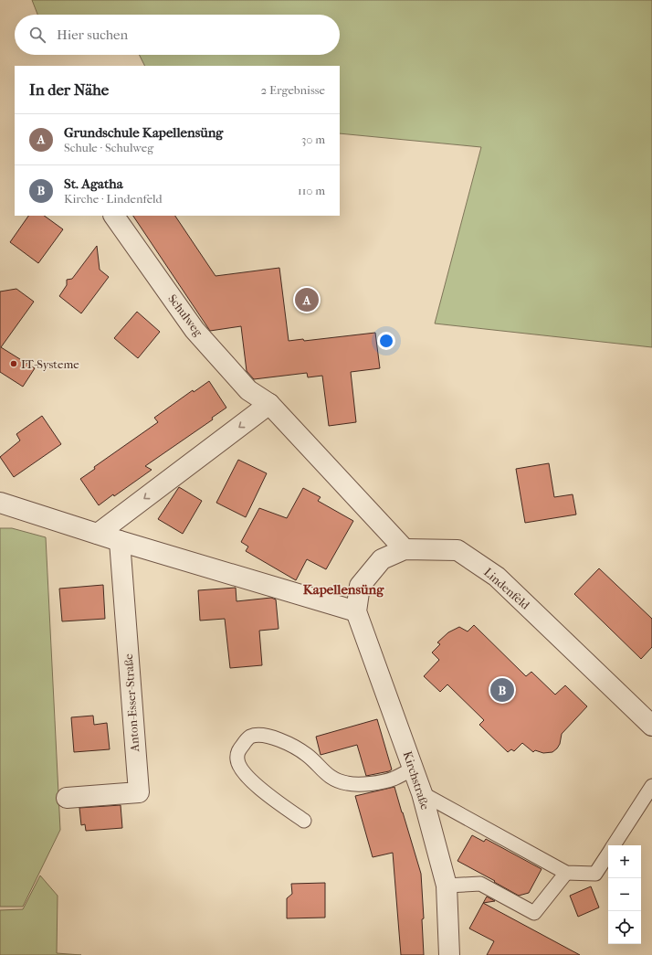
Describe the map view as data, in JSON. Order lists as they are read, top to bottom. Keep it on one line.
{"streets":{"street":["Schulweg","Lindenfeld","Anton-Esser-Straße","Kirchstraße"]},"crossings":[["Schulweg","Lindenfeld"],["Lindenfeld","Kirchstraße"]],"districts":["Kapellensüng"],"places":["IT-Systeme"],"page":{"search":"Hier suchen","heading":["In der Nähe","2 Ergebnisse"],"list":[{"mark":"A","name":"Grundschule Kapellensüng","note":"Schule · Schulweg","value":"30 m"},{"mark":"B","name":"St. Agatha","note":"Kirche · Lindenfeld","value":"110 m"}],"pins":["A","B"],"map_buttons":["+","−"]}}
